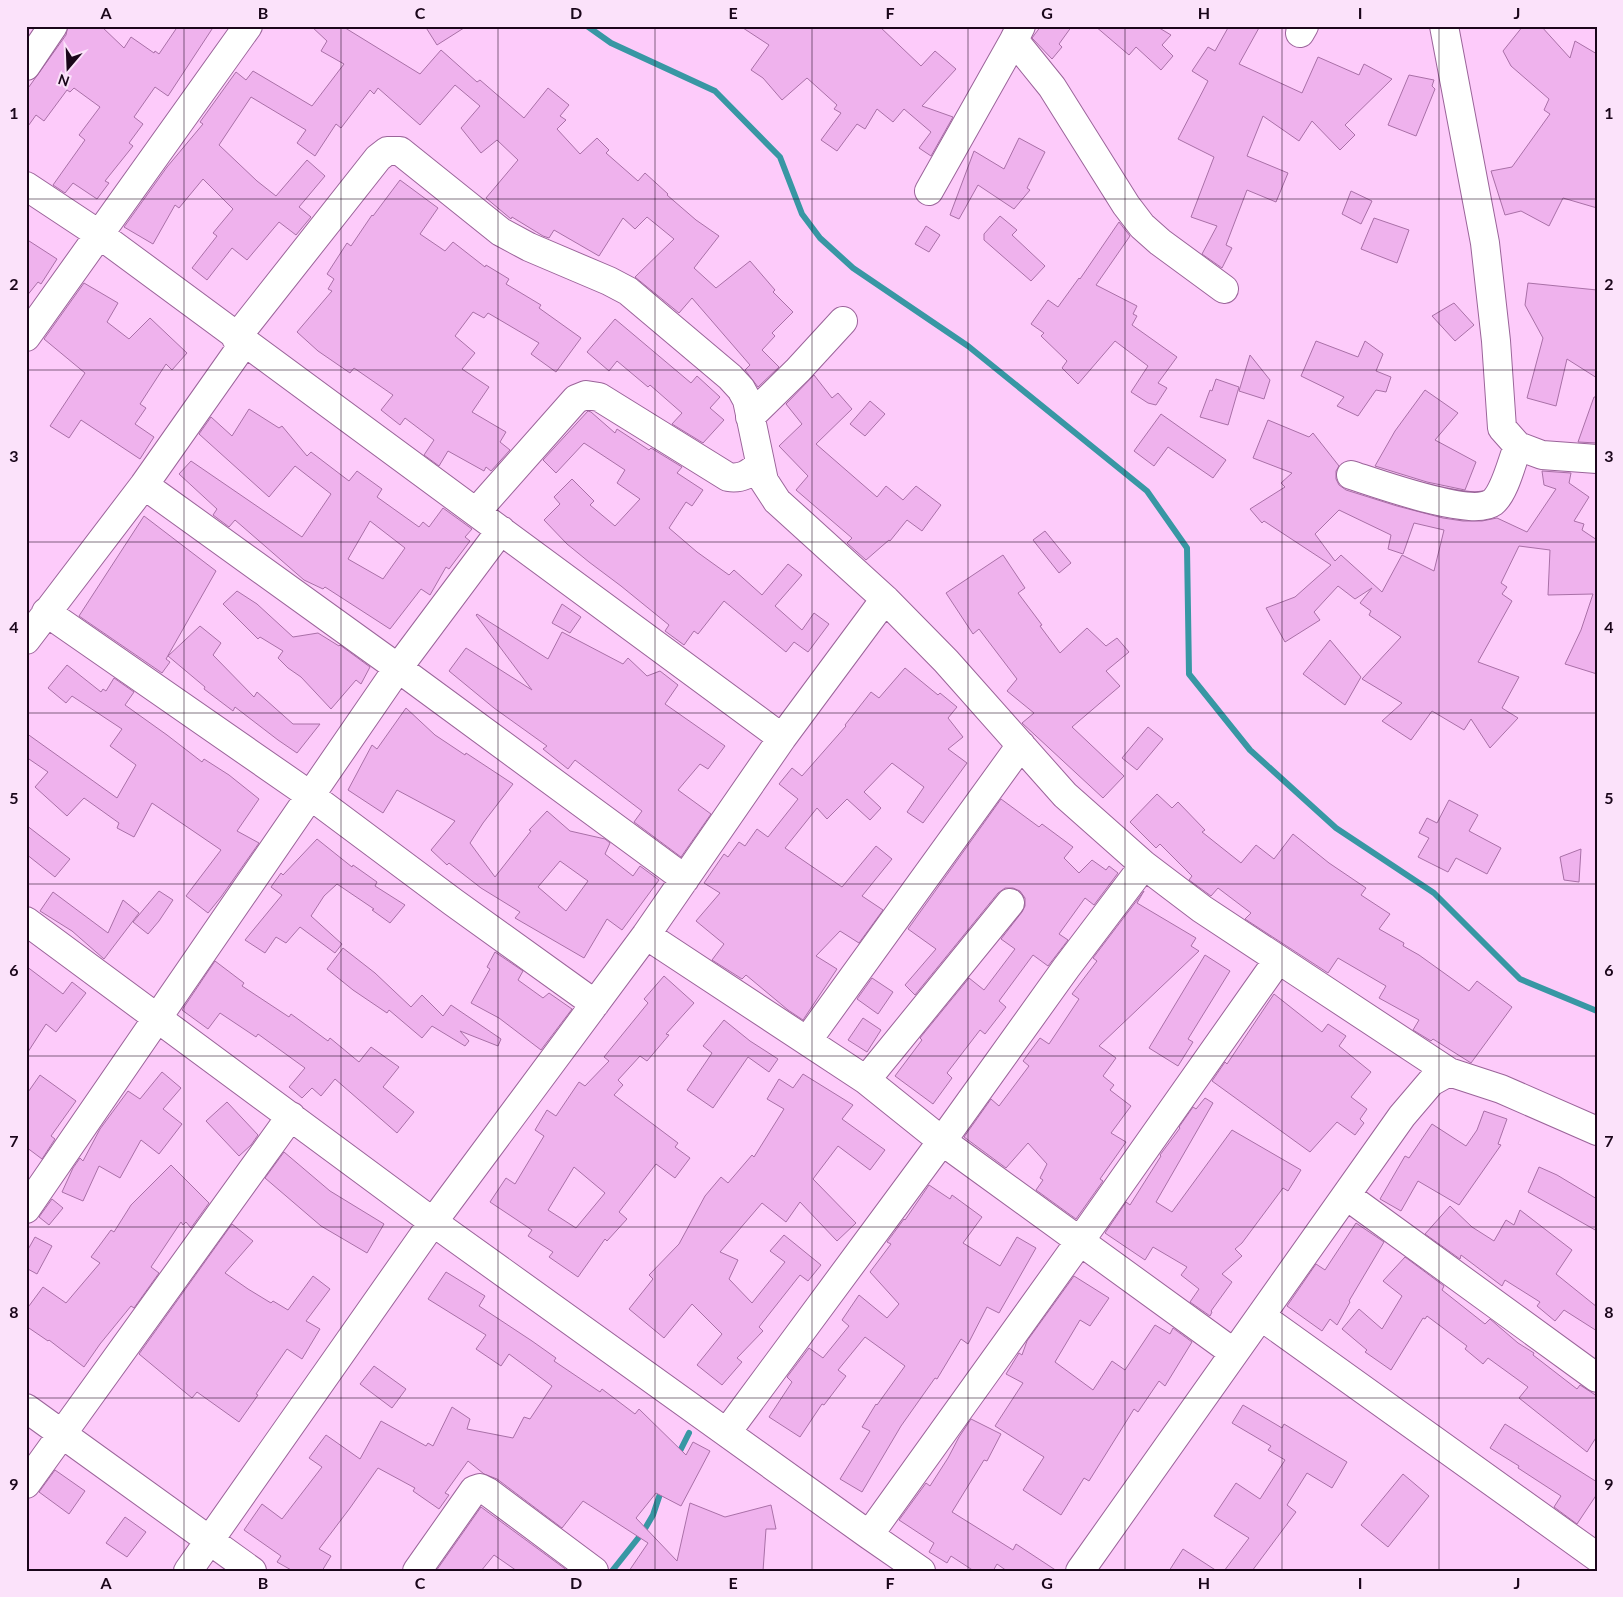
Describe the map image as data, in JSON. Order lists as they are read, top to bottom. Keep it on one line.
{"north":"bottom","grid":{"columns":["A","B","C","D","E","F","G","H","I","J"],"rows":["1","2","3","4","5","6","7","8","9"]}}
